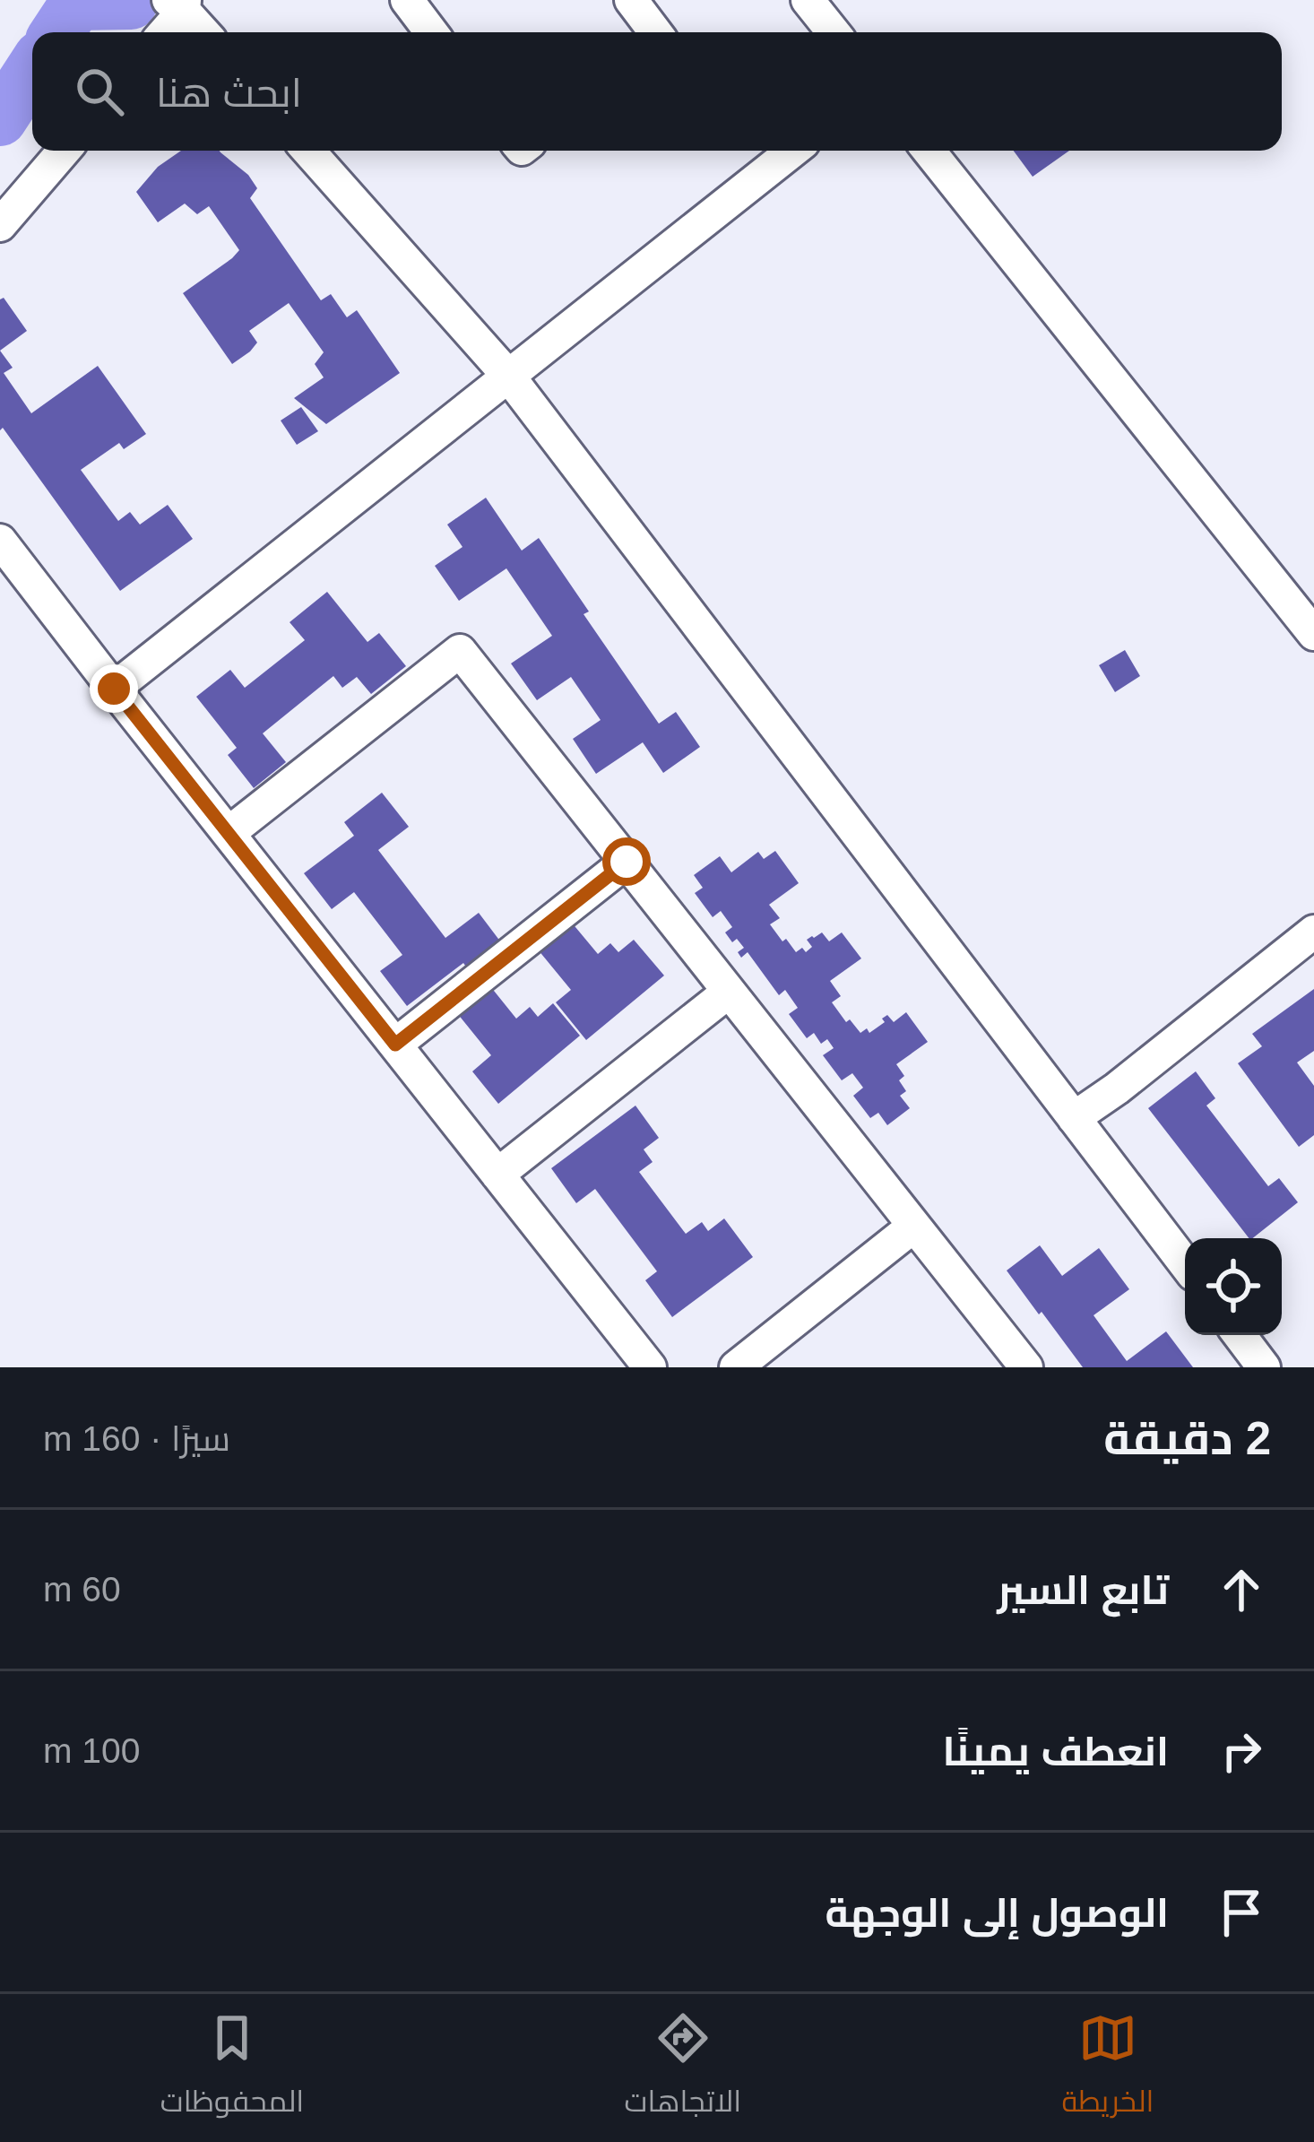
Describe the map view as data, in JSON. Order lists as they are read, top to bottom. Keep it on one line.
{"page":{"search":"ابحث هنا","heading":["2 دقيقة","سيرًا · 160 m"],"list":[["تابع السير","60 m"],["انعطف يمينًا","100 m"],"الوصول إلى الوجهة"],"nav":["الخريطة","الاتجاهات","المحفوظات"]}}
